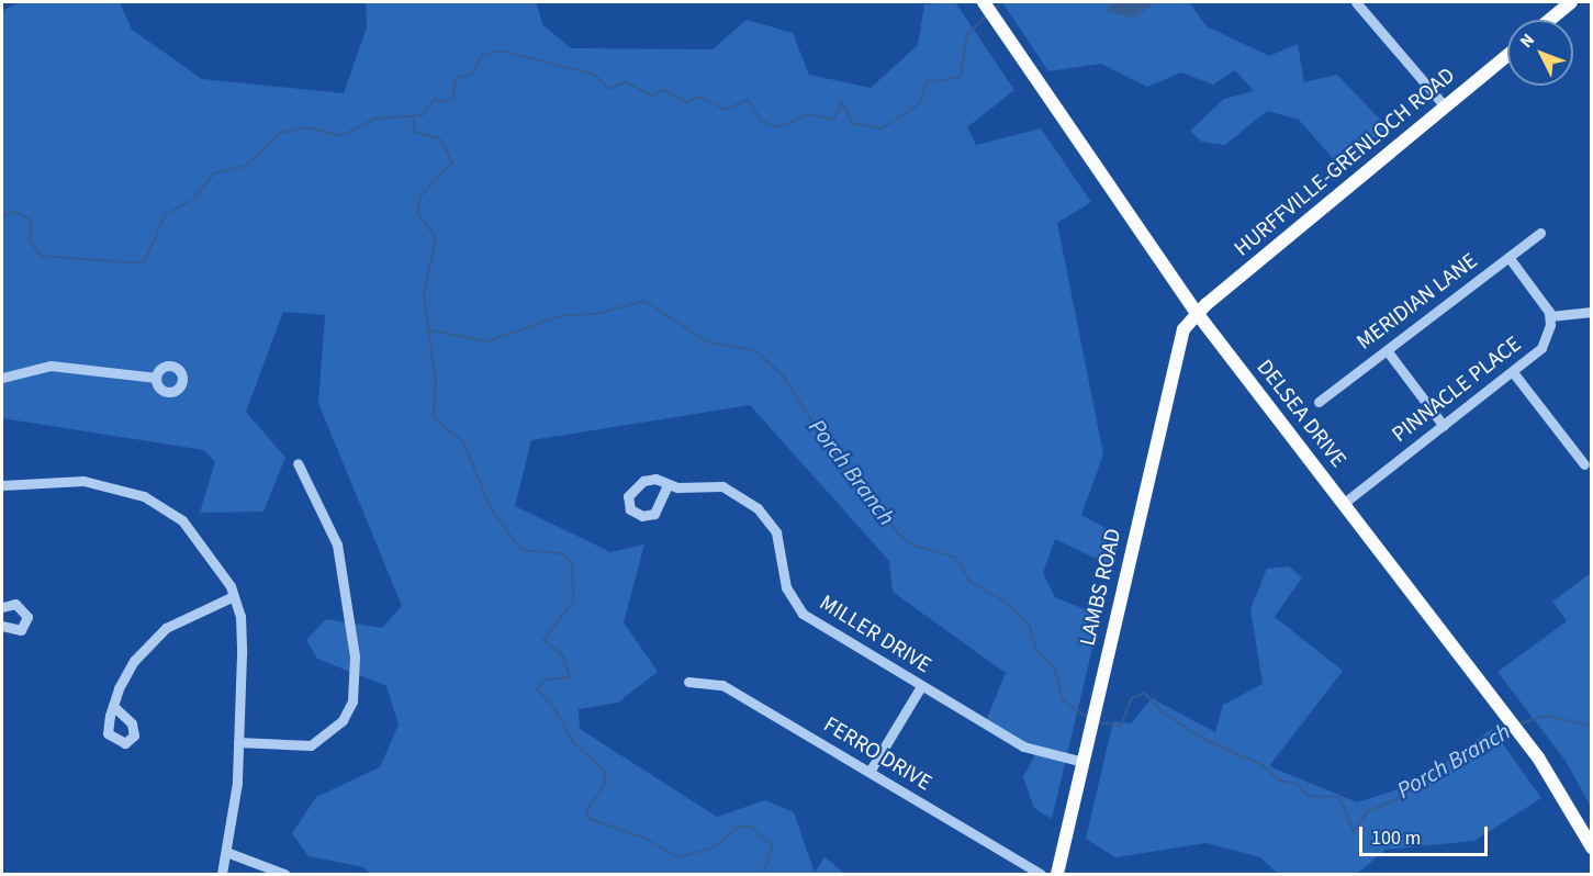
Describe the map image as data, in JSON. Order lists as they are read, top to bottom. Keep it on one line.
{"streets":{"main road":["HURFFVILLE-GRENLOCH ROAD","DELSEA DRIVE","LAMBS ROAD"],"street":["MERIDIAN LANE","PINNACLE PLACE","MILLER DRIVE","FERRO DRIVE"]},"crossings":[["HURFFVILLE-GRENLOCH ROAD","DELSEA DRIVE"],["HURFFVILLE-GRENLOCH ROAD","LAMBS ROAD"],["PINNACLE PLACE","DELSEA DRIVE"],["DELSEA DRIVE","LAMBS ROAD"],["LAMBS ROAD","MILLER DRIVE"]],"water":["Porch Branch"],"scale_bar":"100 m","north":"top left"}
